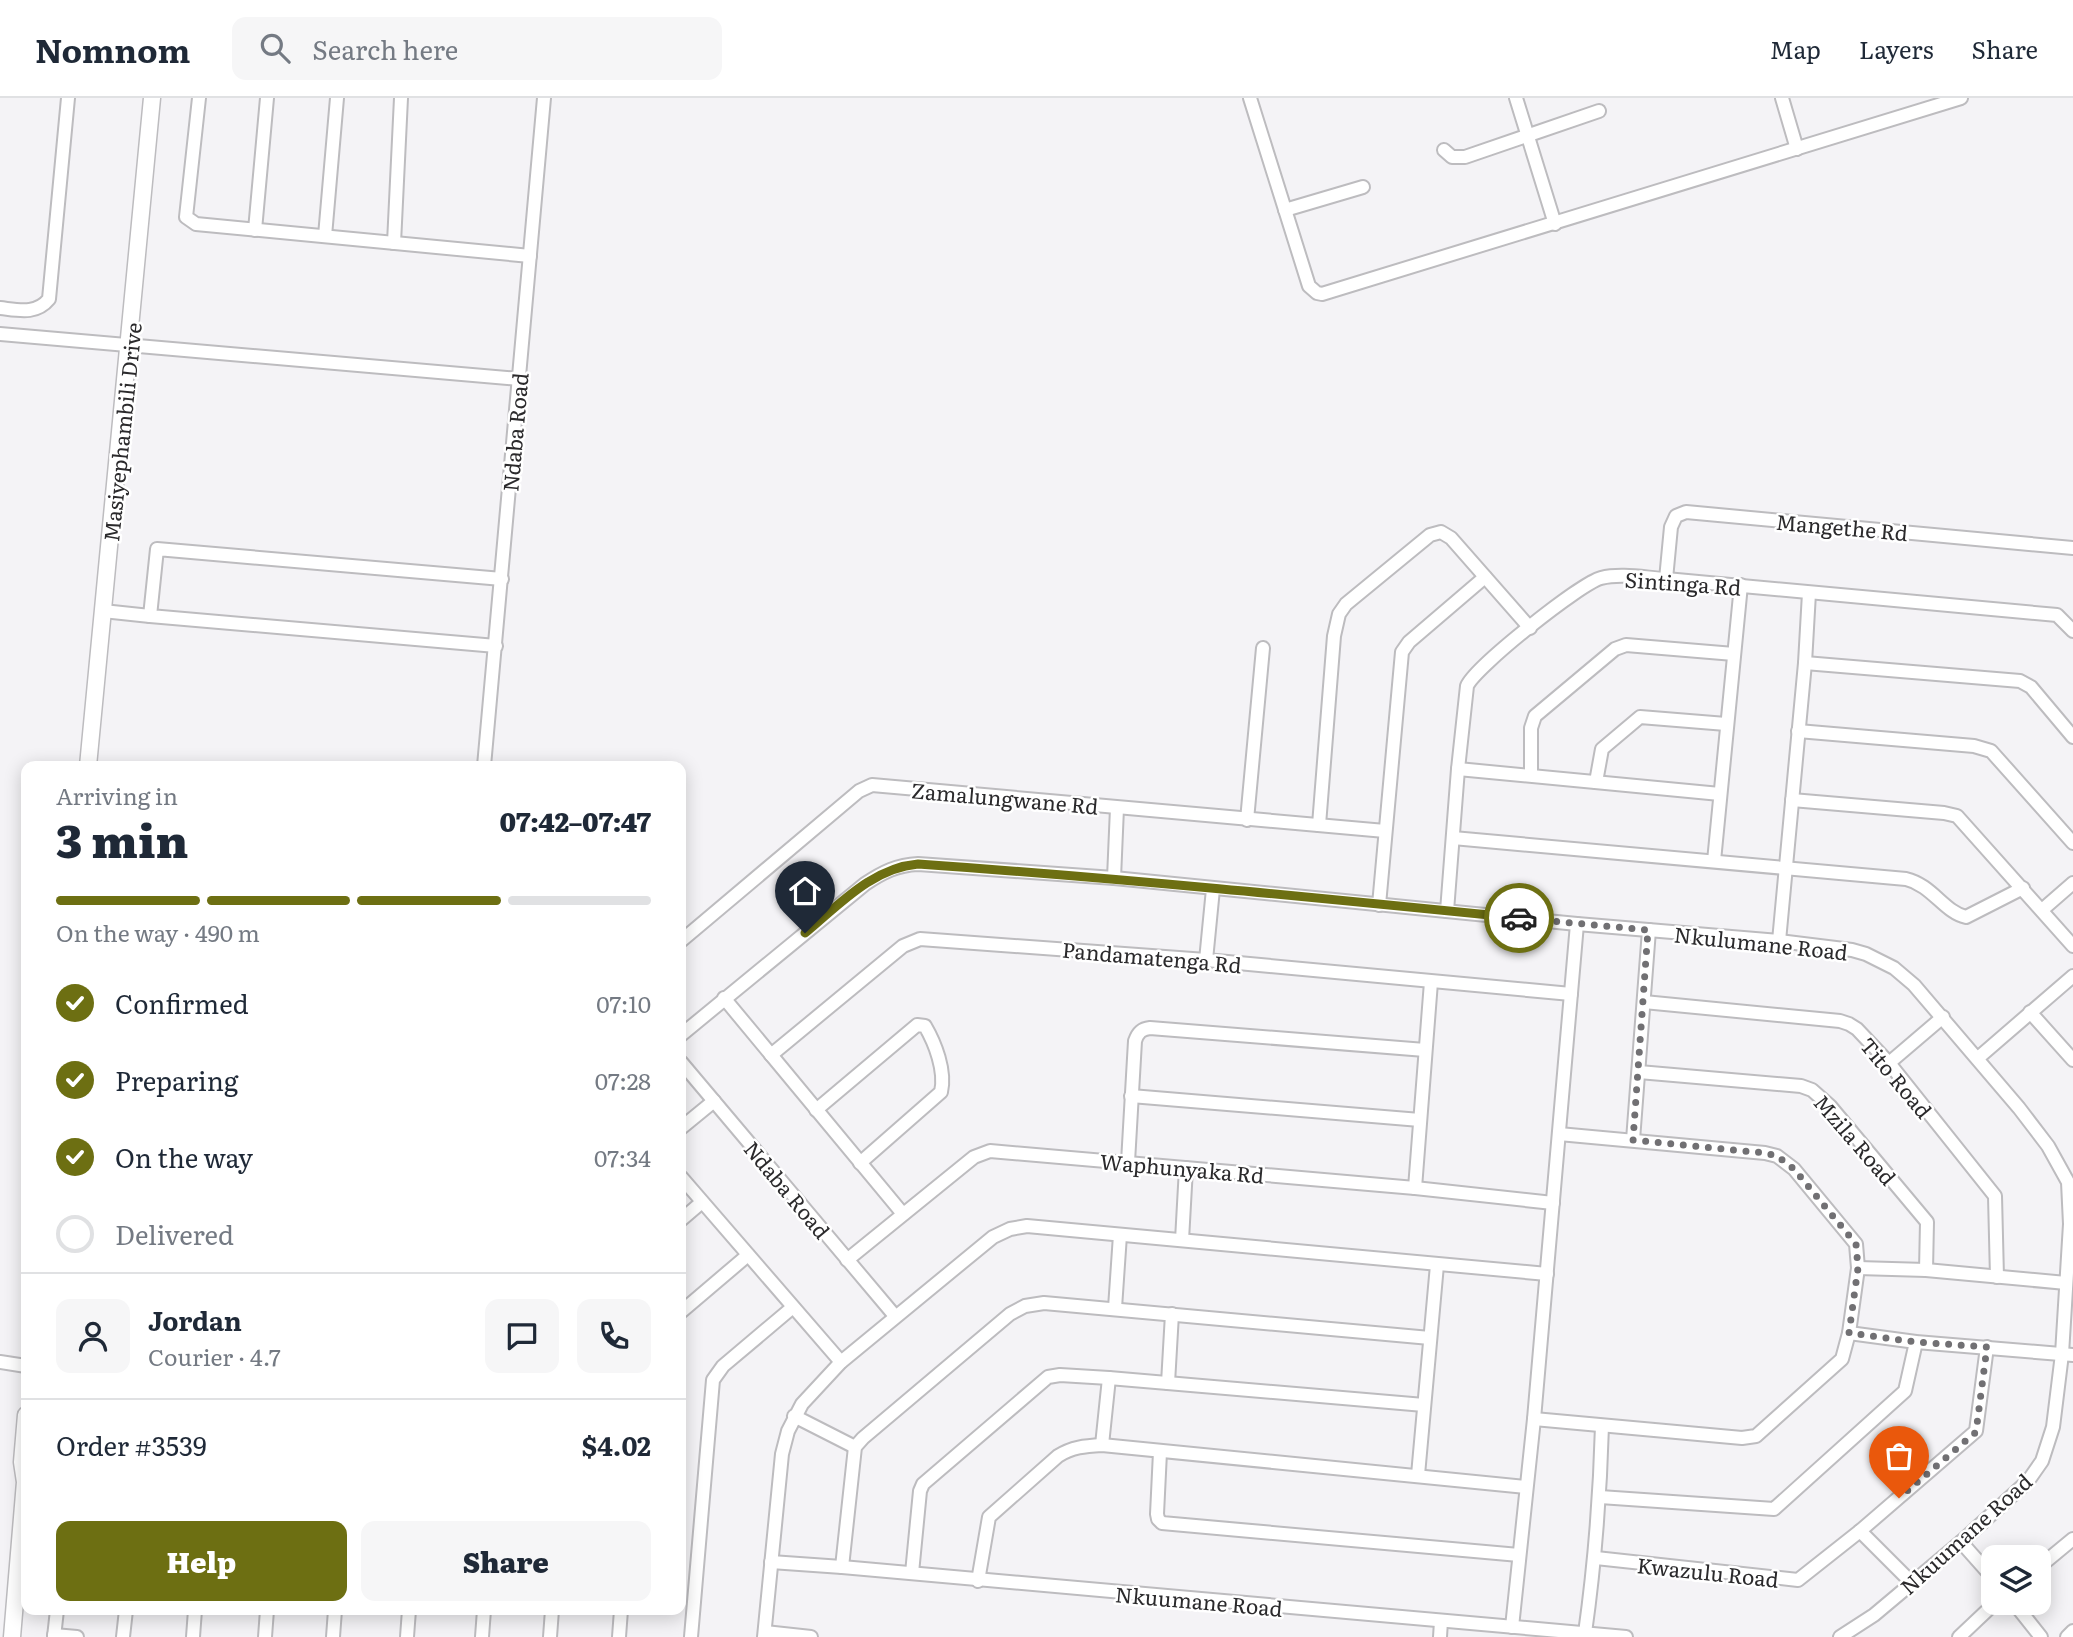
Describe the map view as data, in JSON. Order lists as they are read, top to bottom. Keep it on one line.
{"streets":{"main road":["Masiyephambili Drive"],"street":["Ndaba Road","Mangethe Rd","Sintinga Rd","Zamalungwane Rd","Nkulumane Road","Pandamatenga Rd","Tito Road","Mzila Road","Waphunyaka Rd","Nkuumane Road","Kwazulu Road"]},"crossings":[["Ndaba Road","Waphunyaka Rd"],["Mangethe Rd","Sintinga Rd"],["Sintinga Rd","Nkulumane Road"],["Nkulumane Road","Nkuumane Road"]],"page":{"header":"Nomnom","search":"Search here","nav":["Map","Layers","Share"],"heading":["3 min","Arriving in","07:42–07:47"],"panel":["Jordan","Courier · 4.7","Order #3539","$4.02"],"bar":"On the way · 490 m","list":[["Confirmed","07:10"],["Preparing","07:28"],["On the way","07:34"],"Delivered"],"buttons":["Help","Share"]}}
